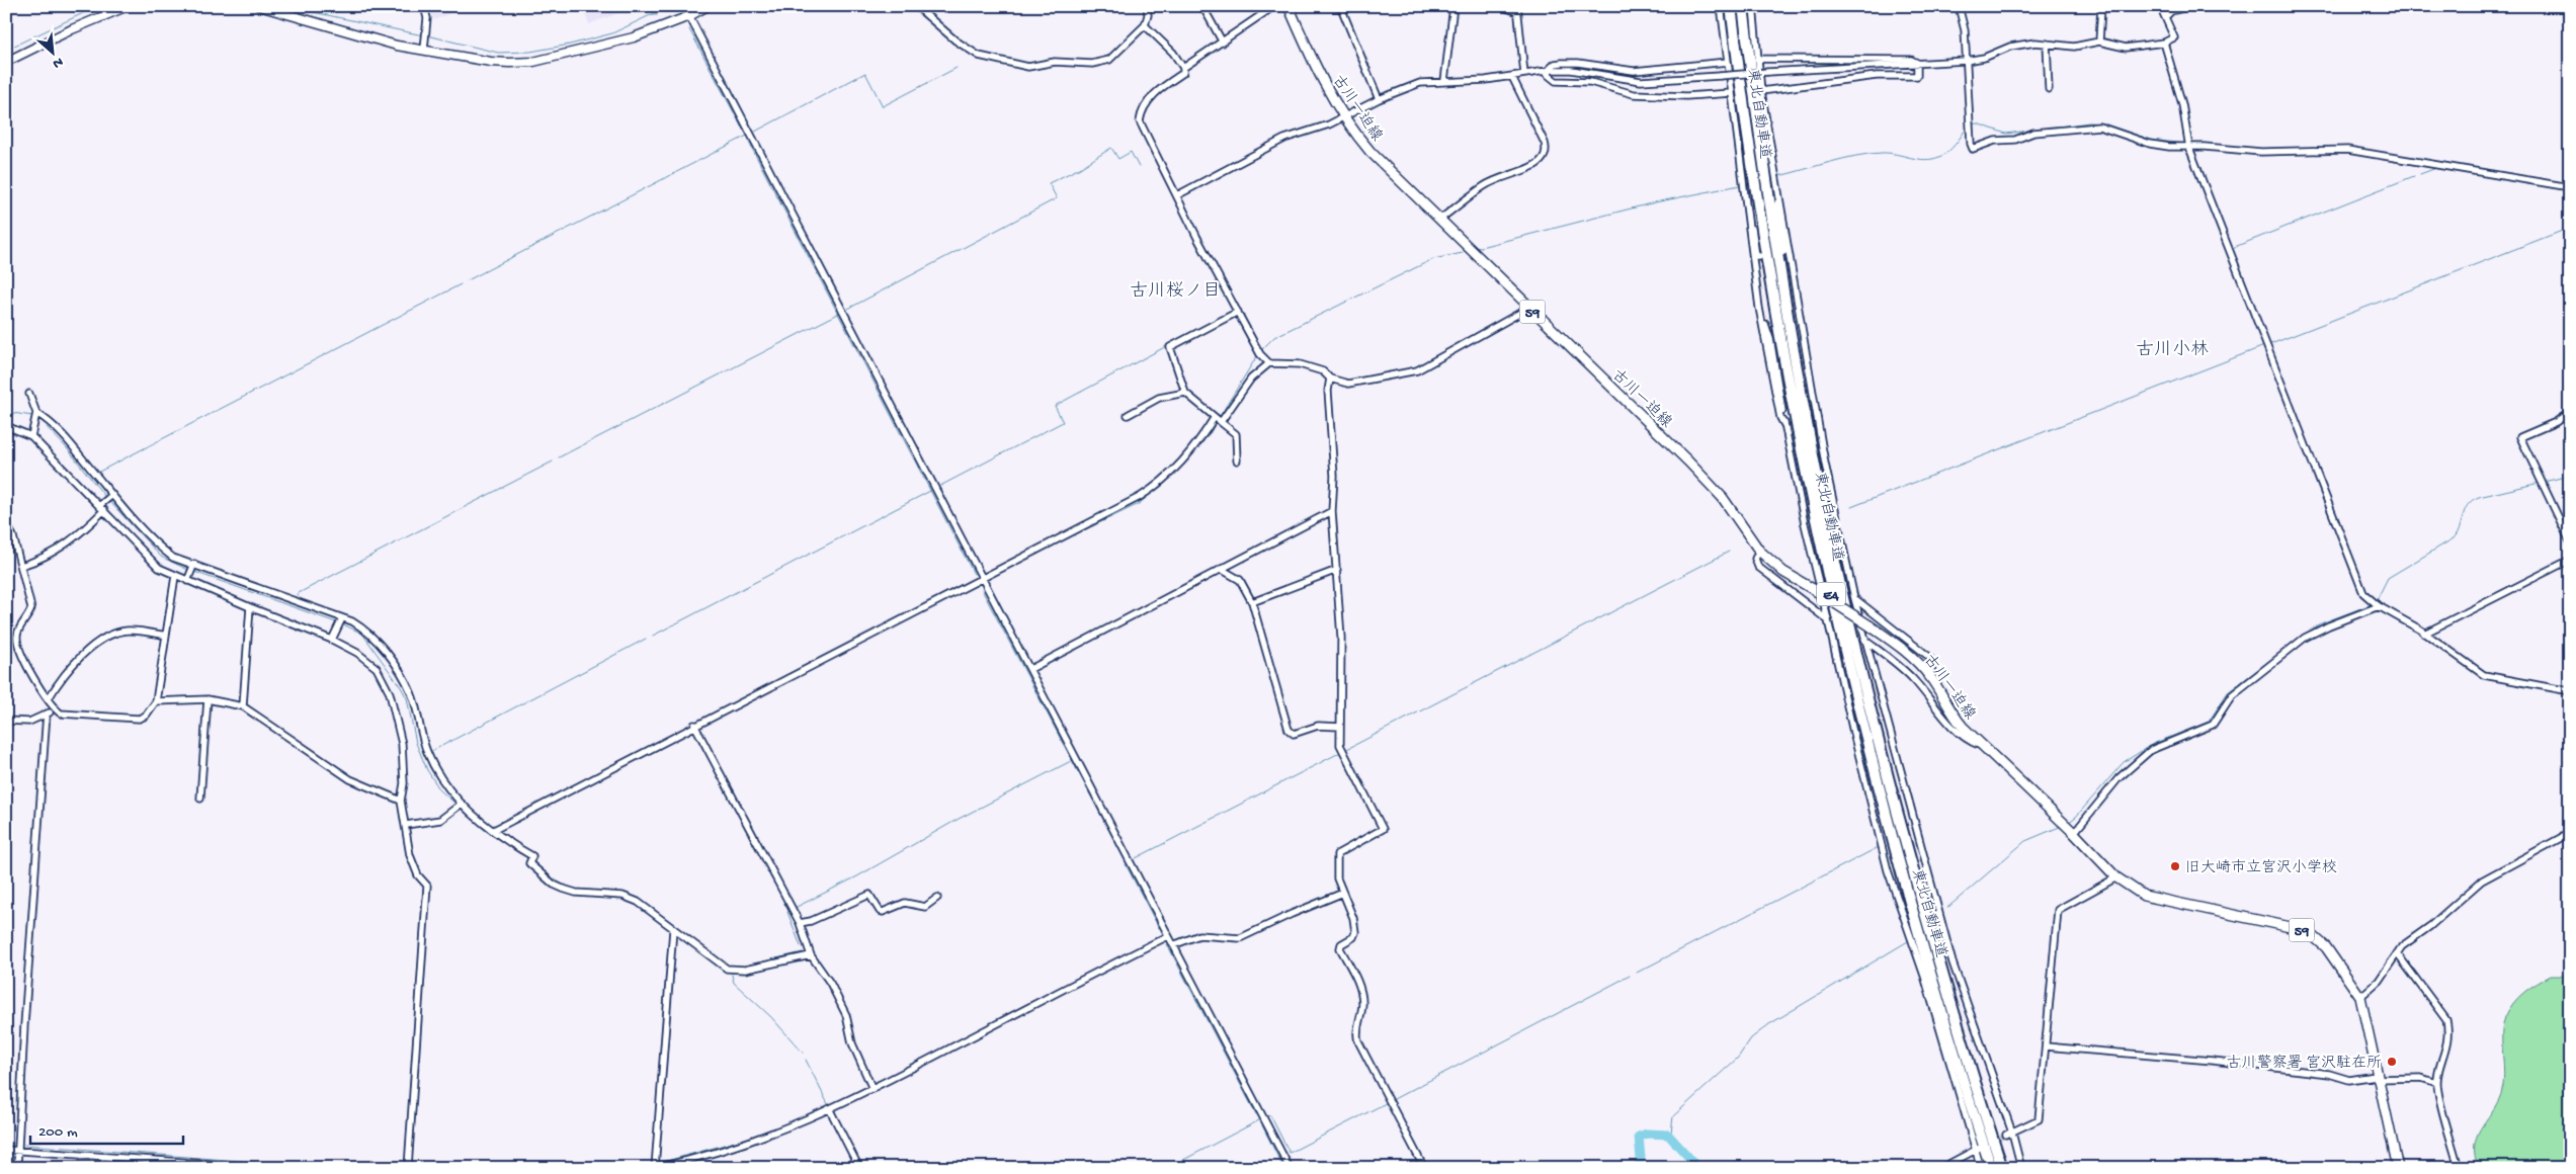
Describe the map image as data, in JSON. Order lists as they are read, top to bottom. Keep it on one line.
{"streets":{"highway":["東北自動車道","E4"],"main road":["古川一迫線","59"]},"districts":["古川桜ノ目","古川小林"],"places":["旧大崎市立宮沢小学校","古川警察署 宮沢駐在所"],"scale_bar":"200 m","north":"bottom right"}
